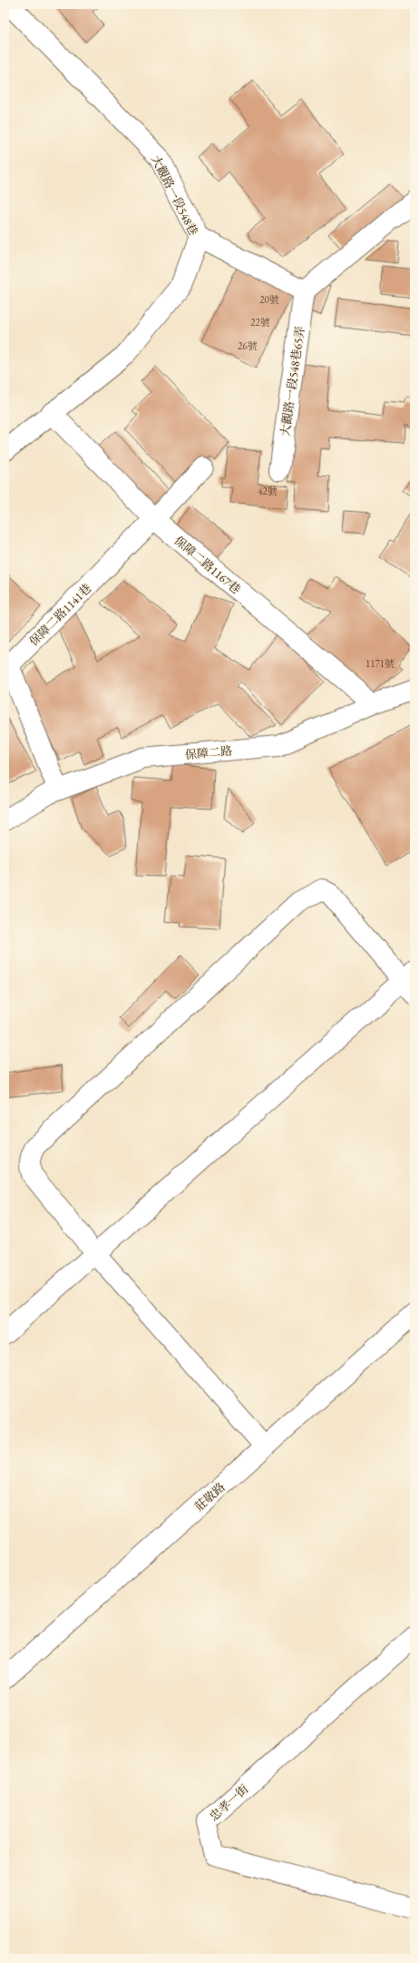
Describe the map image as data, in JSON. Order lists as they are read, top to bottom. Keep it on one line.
{"streets":{"street":["大觀路一段548巷","大觀路一段548巷65弄","保障二路1167巷","保障二路1141巷","保障二路","莊敬路","忠孝一街"]},"crossings":[["大觀路一段548巷","保障二路1167巷"],["保障二路1167巷","保障二路1141巷"],["保障二路1167巷","保障二路"],["保障二路1141巷","保障二路"]],"house_numbers":["20號","22號","26號","42號","1171號"]}
